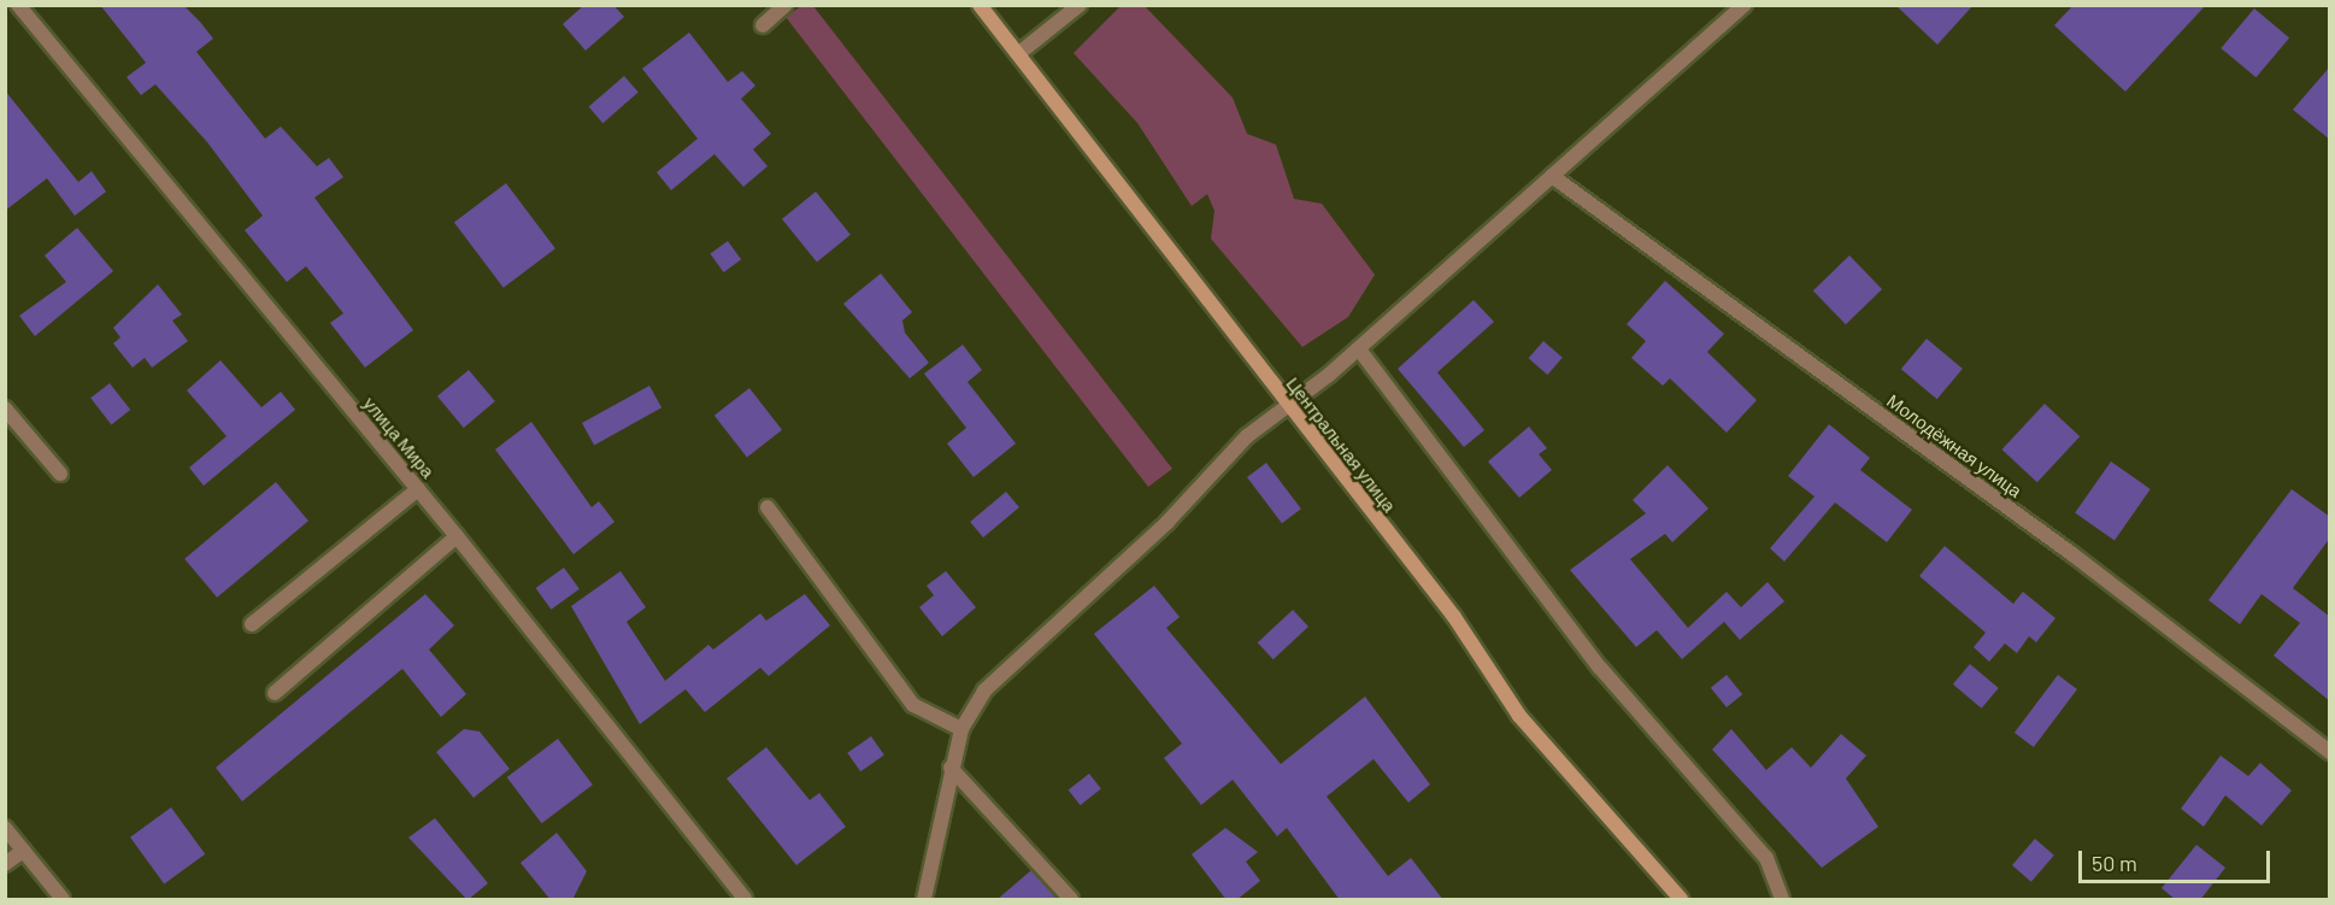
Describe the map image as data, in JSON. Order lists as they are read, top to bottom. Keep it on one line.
{"streets":{"street":["улица Мира","Центральная улица","Молодёжная улица"]},"scale_bar":"50 m"}
